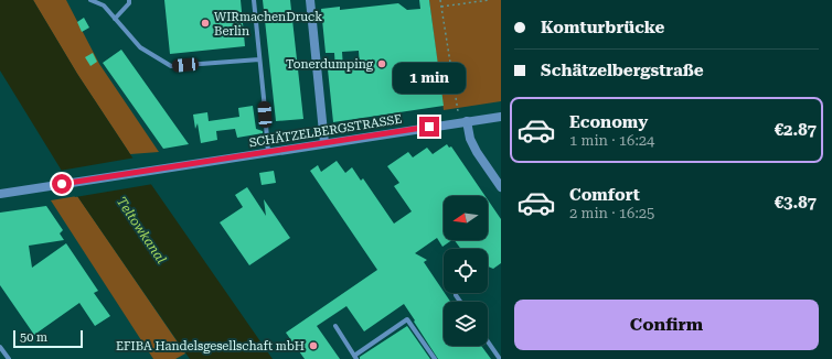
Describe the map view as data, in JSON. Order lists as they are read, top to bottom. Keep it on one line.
{"streets":{"street":["SCHÄTZELBERGSTRASSE"]},"water":["Teltowkanal"],"places":["WIRmachenDruck Berlin","Tonerdumping","EFIBA Handelsgesellschaft mbH"],"scale_bar":"50 m","north":"left","page":{"banner":["Komturbrücke","Schätzelbergstraße"],"bubble":"1 min","list":[{"name":"Economy","note":"1 min · 16:24","value":"€2.87"},{"name":"Comfort","note":"2 min · 16:25","value":"€3.87"}],"buttons":"Confirm","scale":"50 m"}}
